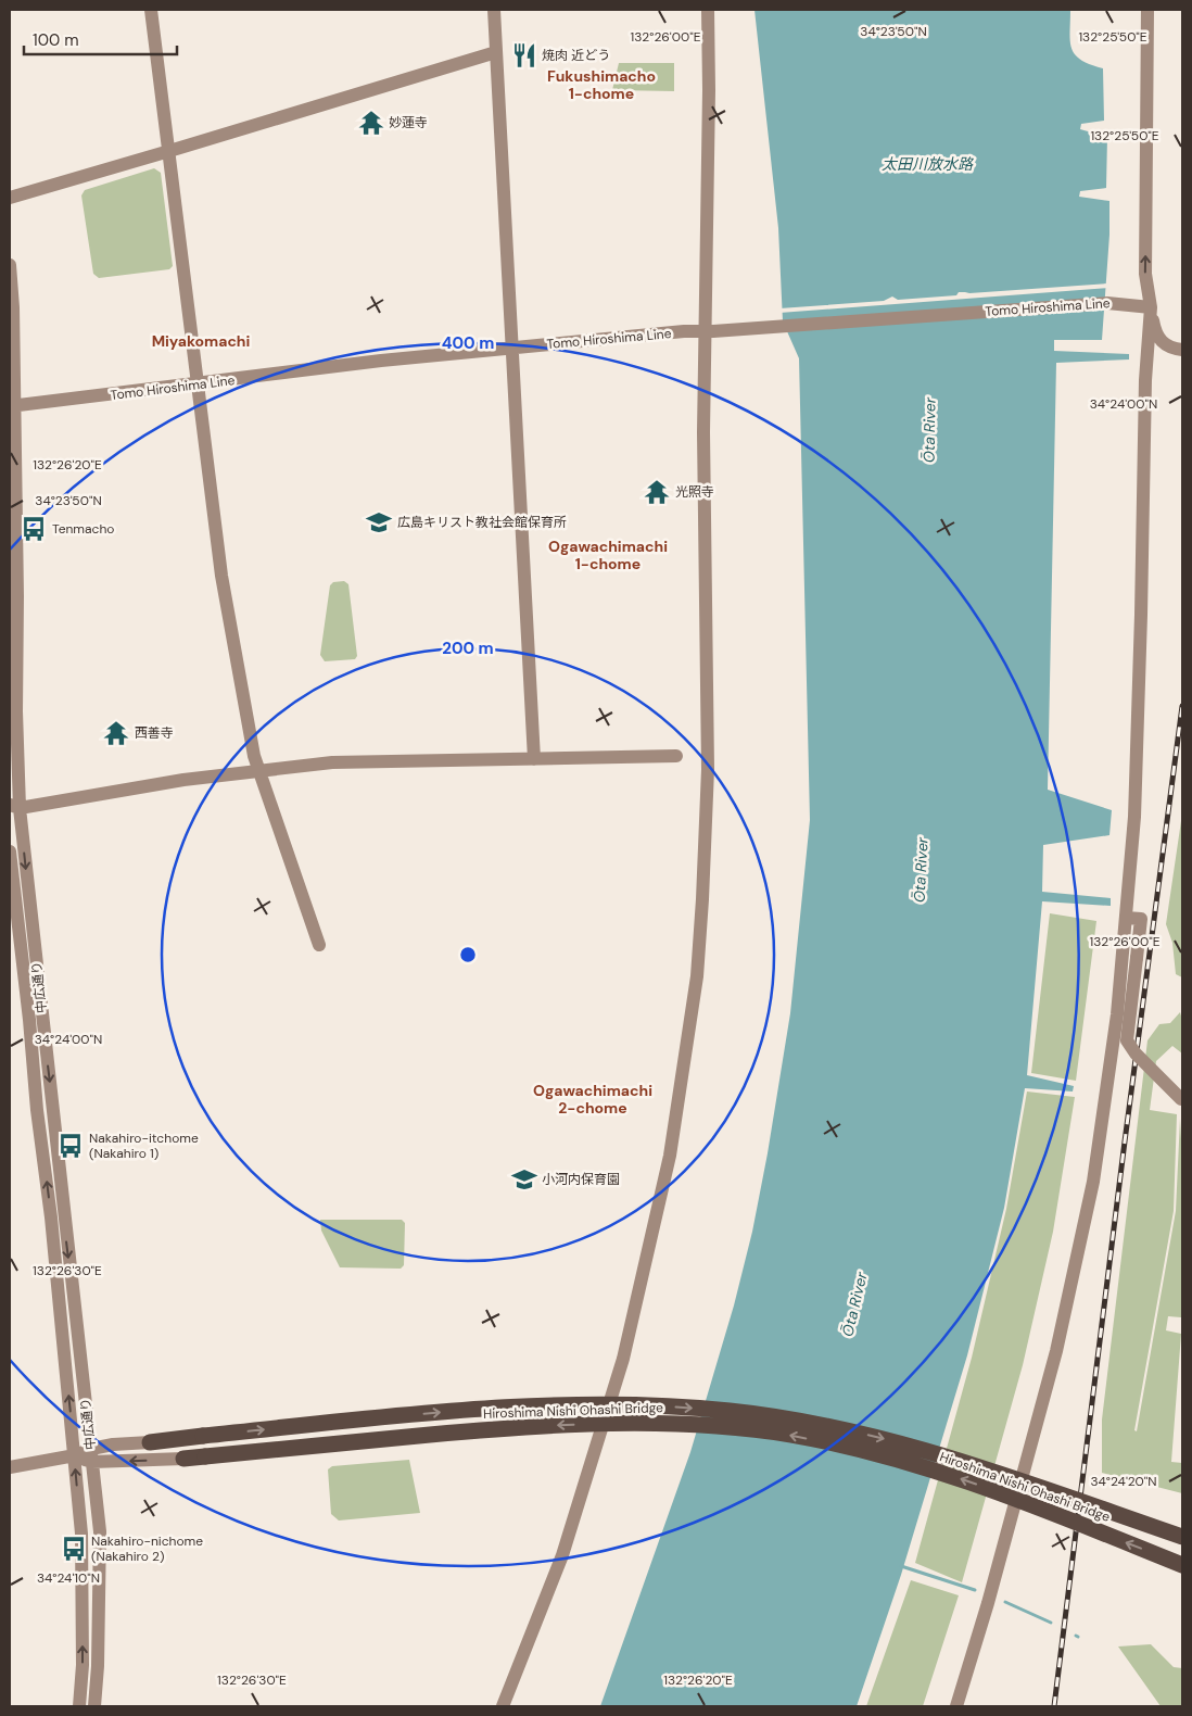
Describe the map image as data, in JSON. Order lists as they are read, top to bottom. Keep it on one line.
{"streets":{"highway":["Hiroshima Nishi Ohashi Bridge"],"street":["Tomo Hiroshima Line","中広通り"]},"crossings":[["Tomo Hiroshima Line","中広通り"]],"districts":["Fukushimacho 1-chome","Miyakomachi","Ogawachimachi 1-chome","Ogawachimachi 2-chome"],"water":["太田川放水路","Ōta River"],"places":{"restaurant":["焼肉 近どう"],"temple":["妙蓮寺","光照寺","西善寺"],"school or university":["広島キリスト教社会館保育所","小河内保育園"],"bus stop":["Tenmacho","Nakahiro-itchome (Nakahiro 1)","Nakahiro-nichome (Nakahiro 2)"]},"scale_bar":"100 m","coordinates":["34°23'50\"N","132°25'50\"E","132°26'00\"E","34°24'00\"N","132°26'20\"E","132°26'30\"E","34°24'20\"N","34°24'10\"N"],"rings":["400 m","200 m"]}
